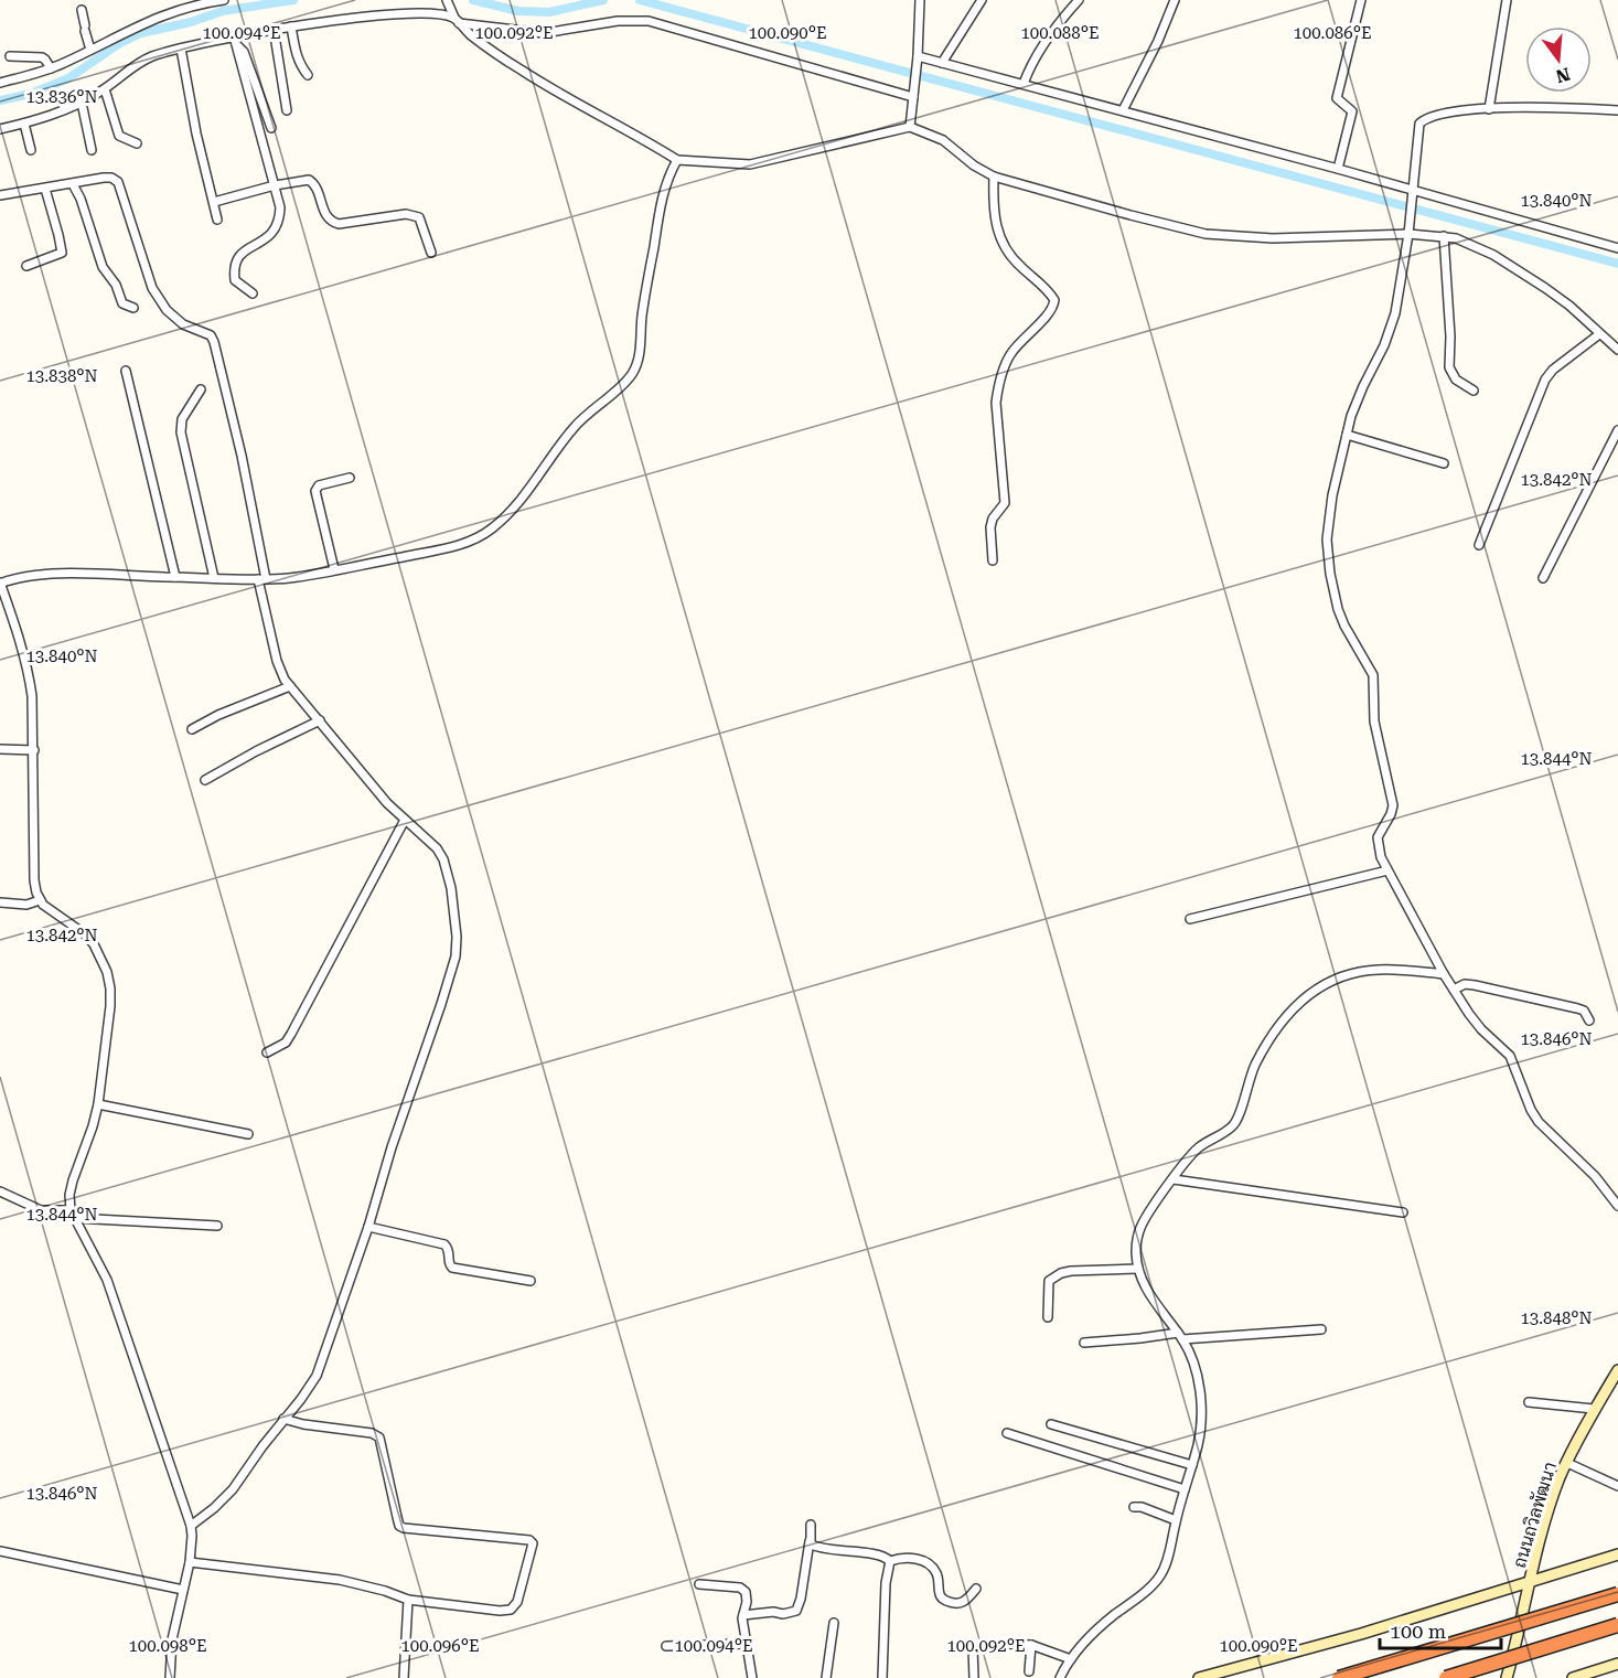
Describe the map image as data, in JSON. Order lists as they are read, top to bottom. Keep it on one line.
{"streets":{"main road":["ถนนถวิลพัฒนา"]},"scale_bar":"100 m","north":"bottom","coordinates":["100.094°E","100.092°E","100.090°E","100.088°E","100.086°E","13.836°N","13.840°N","13.838°N","13.842°N","13.844°N","13.846°N","13.848°N","100.098°E","100.096°E"]}
